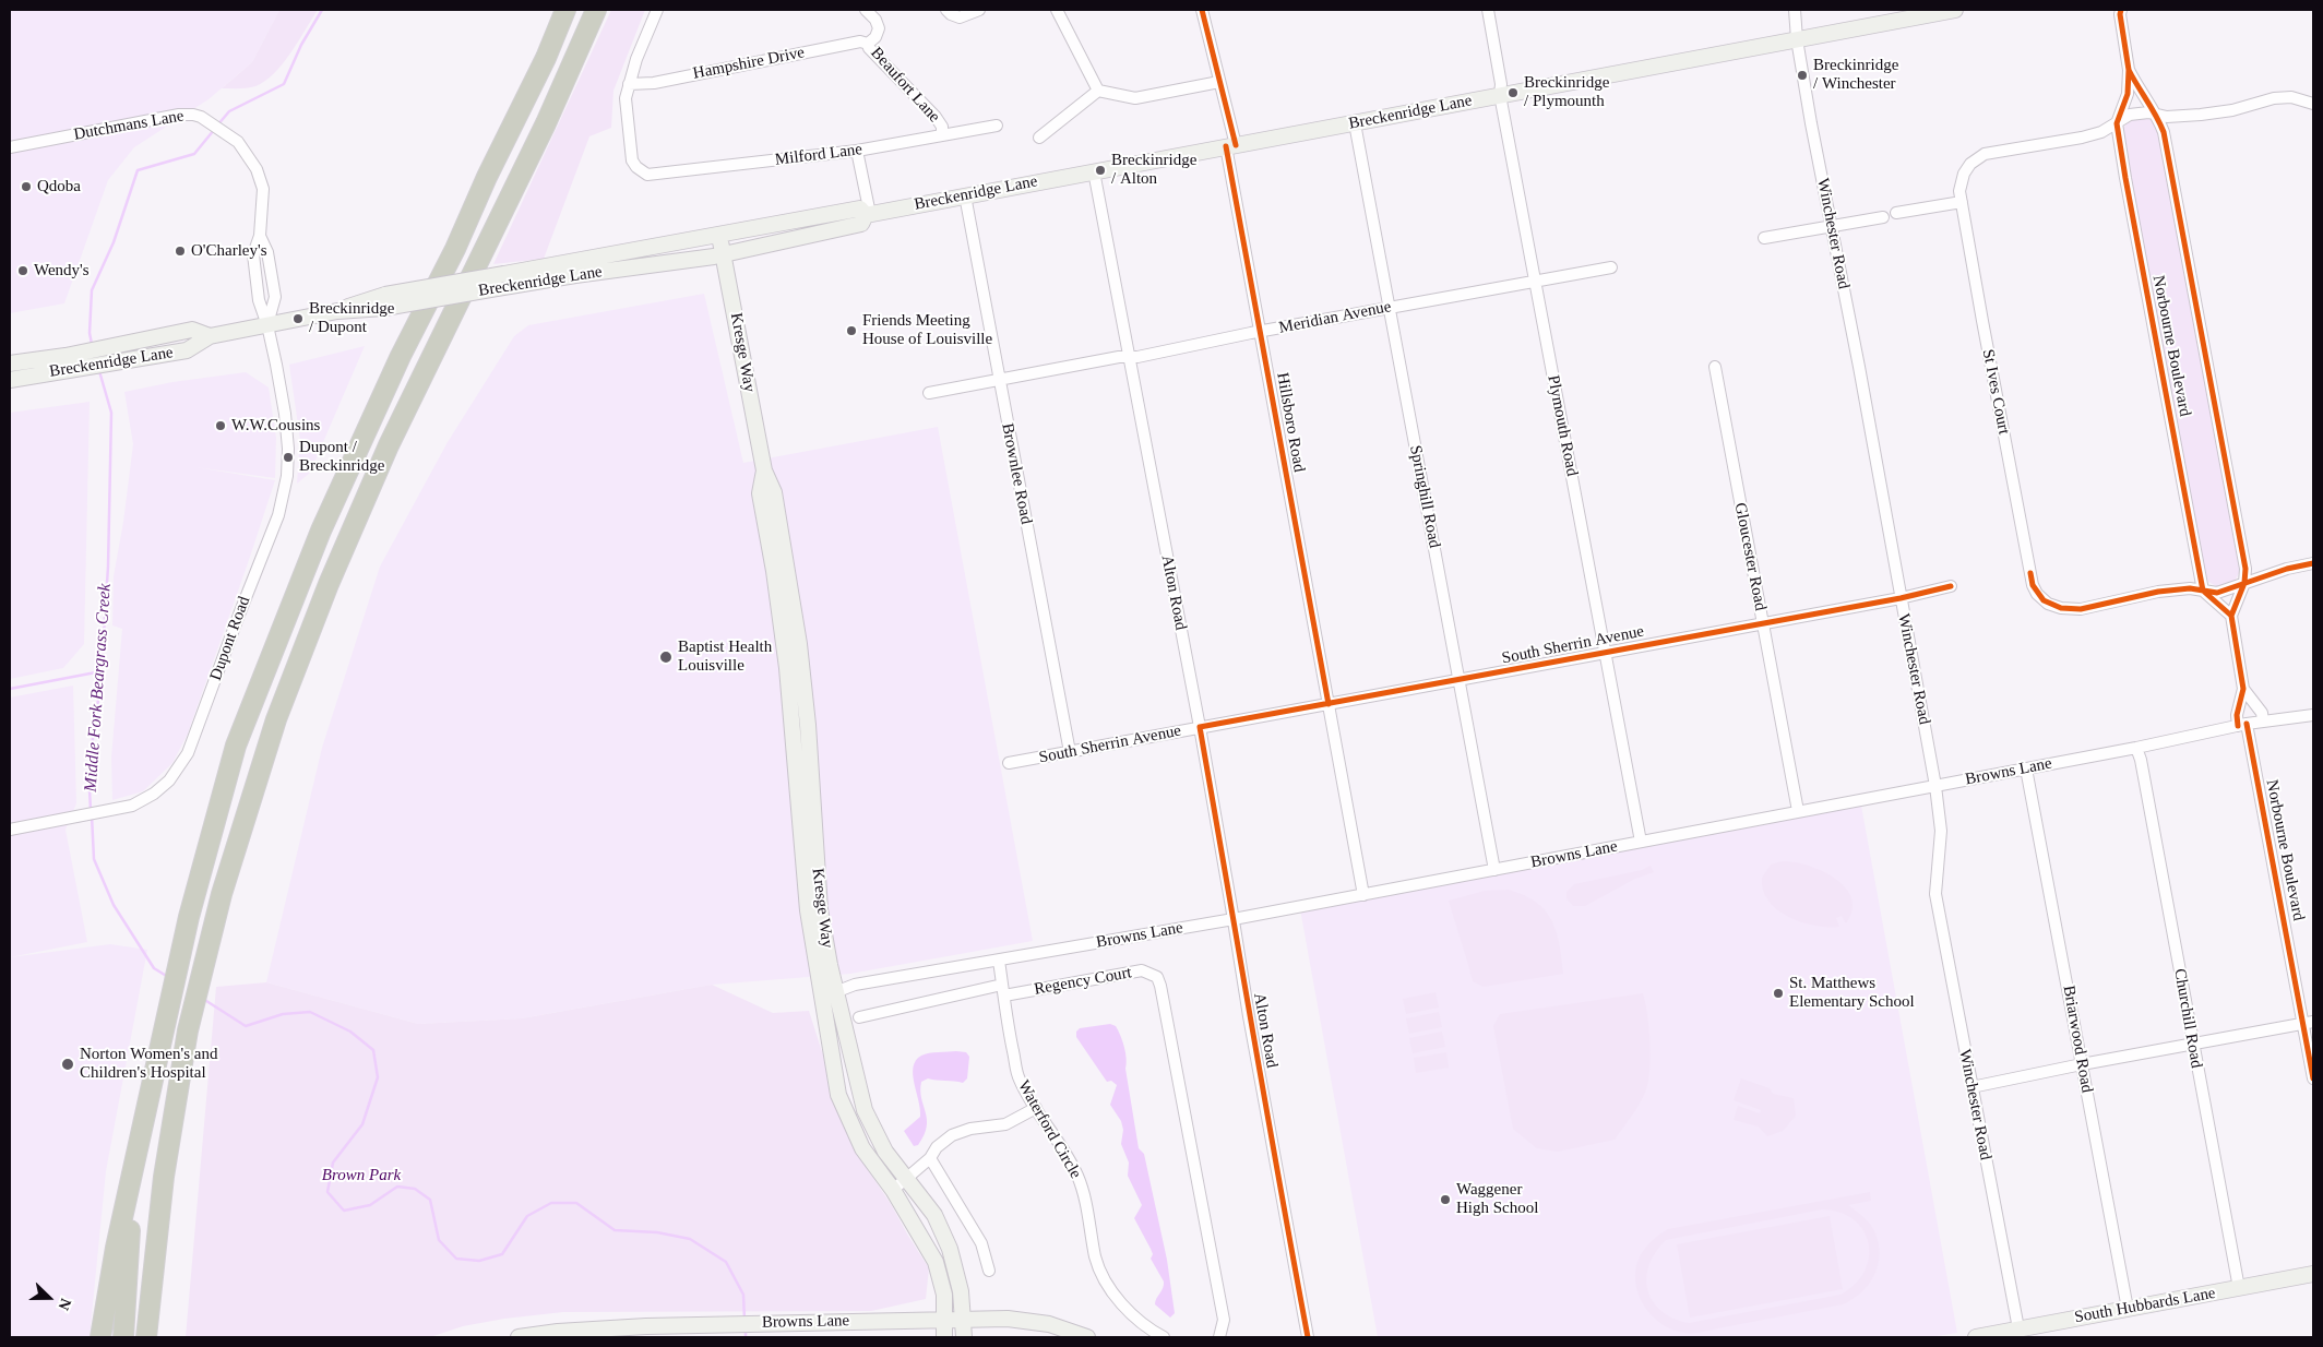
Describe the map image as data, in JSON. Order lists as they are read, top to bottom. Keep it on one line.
{"streets":{"street":["Hampshire Drive","Beaufort Lane","Breckenridge Lane","Dutchmans Lane","Milford Lane","Winchester Road","Meridian Avenue","Norbourne Boulevard","Kresge Way","St Ives Court","Hillsboro Road","Plymouth Road","Brownlee Road","Springhill Road","Gloucester Road","Alton Road","Dupont Road","South Sherrin Avenue","Browns Lane","Regency Court","Churchill Road","Briarwood Road","Waterford Circle","South Hubbards Lane"]},"crossings":[["Hampshire Drive","Beaufort Lane"],["Hampshire Drive","Milford Lane"],["Beaufort Lane","Milford Lane"],["Breckenridge Lane","Dutchmans Lane"],["Breckenridge Lane","Winchester Road"],["Breckenridge Lane","Kresge Way"],["Breckenridge Lane","Hillsboro Road"],["Breckenridge Lane","Plymouth Road"],["Breckenridge Lane","Brownlee Road"],["Breckenridge Lane","Springhill Road"],["Breckenridge Lane","Alton Road"],["Breckenridge Lane","Dupont Road"],["Dutchmans Lane","Dupont Road"],["Winchester Road","South Sherrin Avenue"],["Winchester Road","Browns Lane"],["Winchester Road","South Hubbards Lane"],["Meridian Avenue","Hillsboro Road"],["Meridian Avenue","Plymouth Road"],["Meridian Avenue","Brownlee Road"],["Meridian Avenue","Springhill Road"],["Meridian Avenue","Alton Road"],["Norbourne Boulevard","St Ives Court"],["Norbourne Boulevard","Browns Lane"],["Kresge Way","Browns Lane"],["Hillsboro Road","South Sherrin Avenue"],["Hillsboro Road","Browns Lane"],["Plymouth Road","South Sherrin Avenue"],["Plymouth Road","Browns Lane"],["Brownlee Road","South Sherrin Avenue"],["Springhill Road","South Sherrin Avenue"],["Springhill Road","Browns Lane"],["Gloucester Road","South Sherrin Avenue"],["Gloucester Road","Browns Lane"],["Alton Road","South Sherrin Avenue"],["Alton Road","Browns Lane"],["Browns Lane","Churchill Road"],["Browns Lane","Briarwood Road"],["Browns Lane","Waterford Circle"],["Regency Court","Waterford Circle"],["Churchill Road","South Hubbards Lane"],["Briarwood Road","South Hubbards Lane"]],"water":["Middle Fork Beargrass Creek"],"parks":["Brown Park"],"places":["Breckinridge / Winchester","Breckinridge / Plymounth","Breckinridge / Alton","Qdoba","O'Charley's","Wendy's","Breckinridge / Dupont","Friends Meeting House of Louisville","W.W.Cousins","Dupont / Breckinridge","Baptist Health Louisville","St. Matthews Elementary School","Norton Women's and Children's Hospital","Waggener High School"],"north":"right"}
